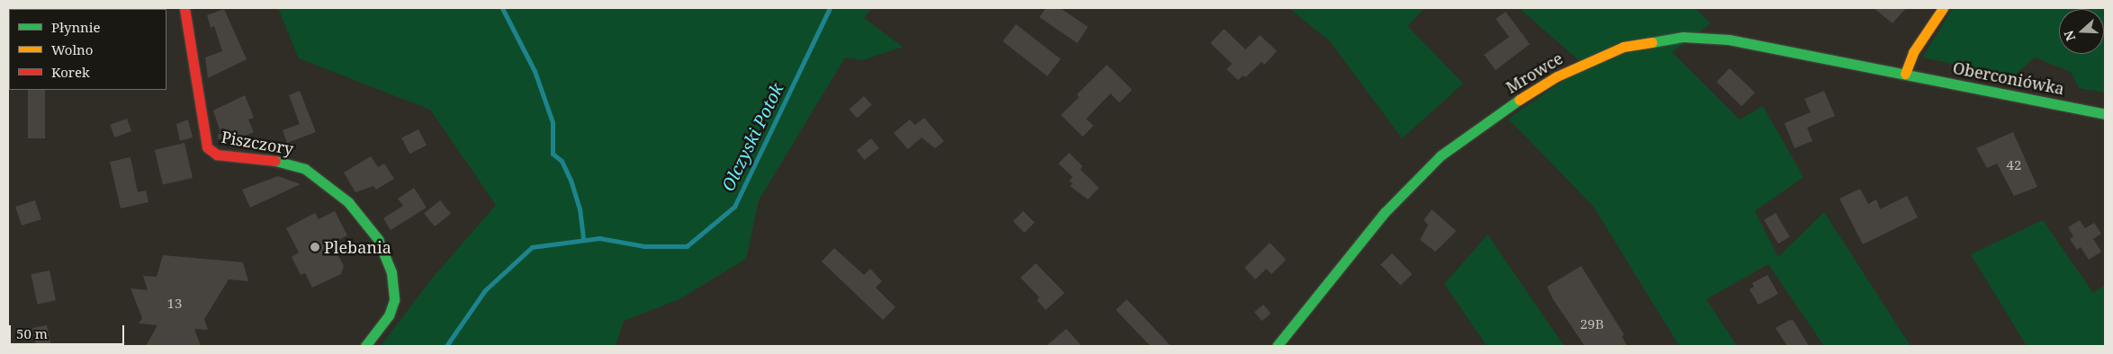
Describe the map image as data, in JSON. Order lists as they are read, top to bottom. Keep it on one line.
{"streets":{"street":["Mrowce","Oberconiówka","Piszczory"]},"crossings":[["Mrowce","Oberconiówka"]],"water":["Olczyski Potok"],"places":["Plebania"],"house_numbers":["42","13","29B"],"legend":["Płynnie","Wolno","Korek"],"scale_bar":"50 m","north":"left"}
